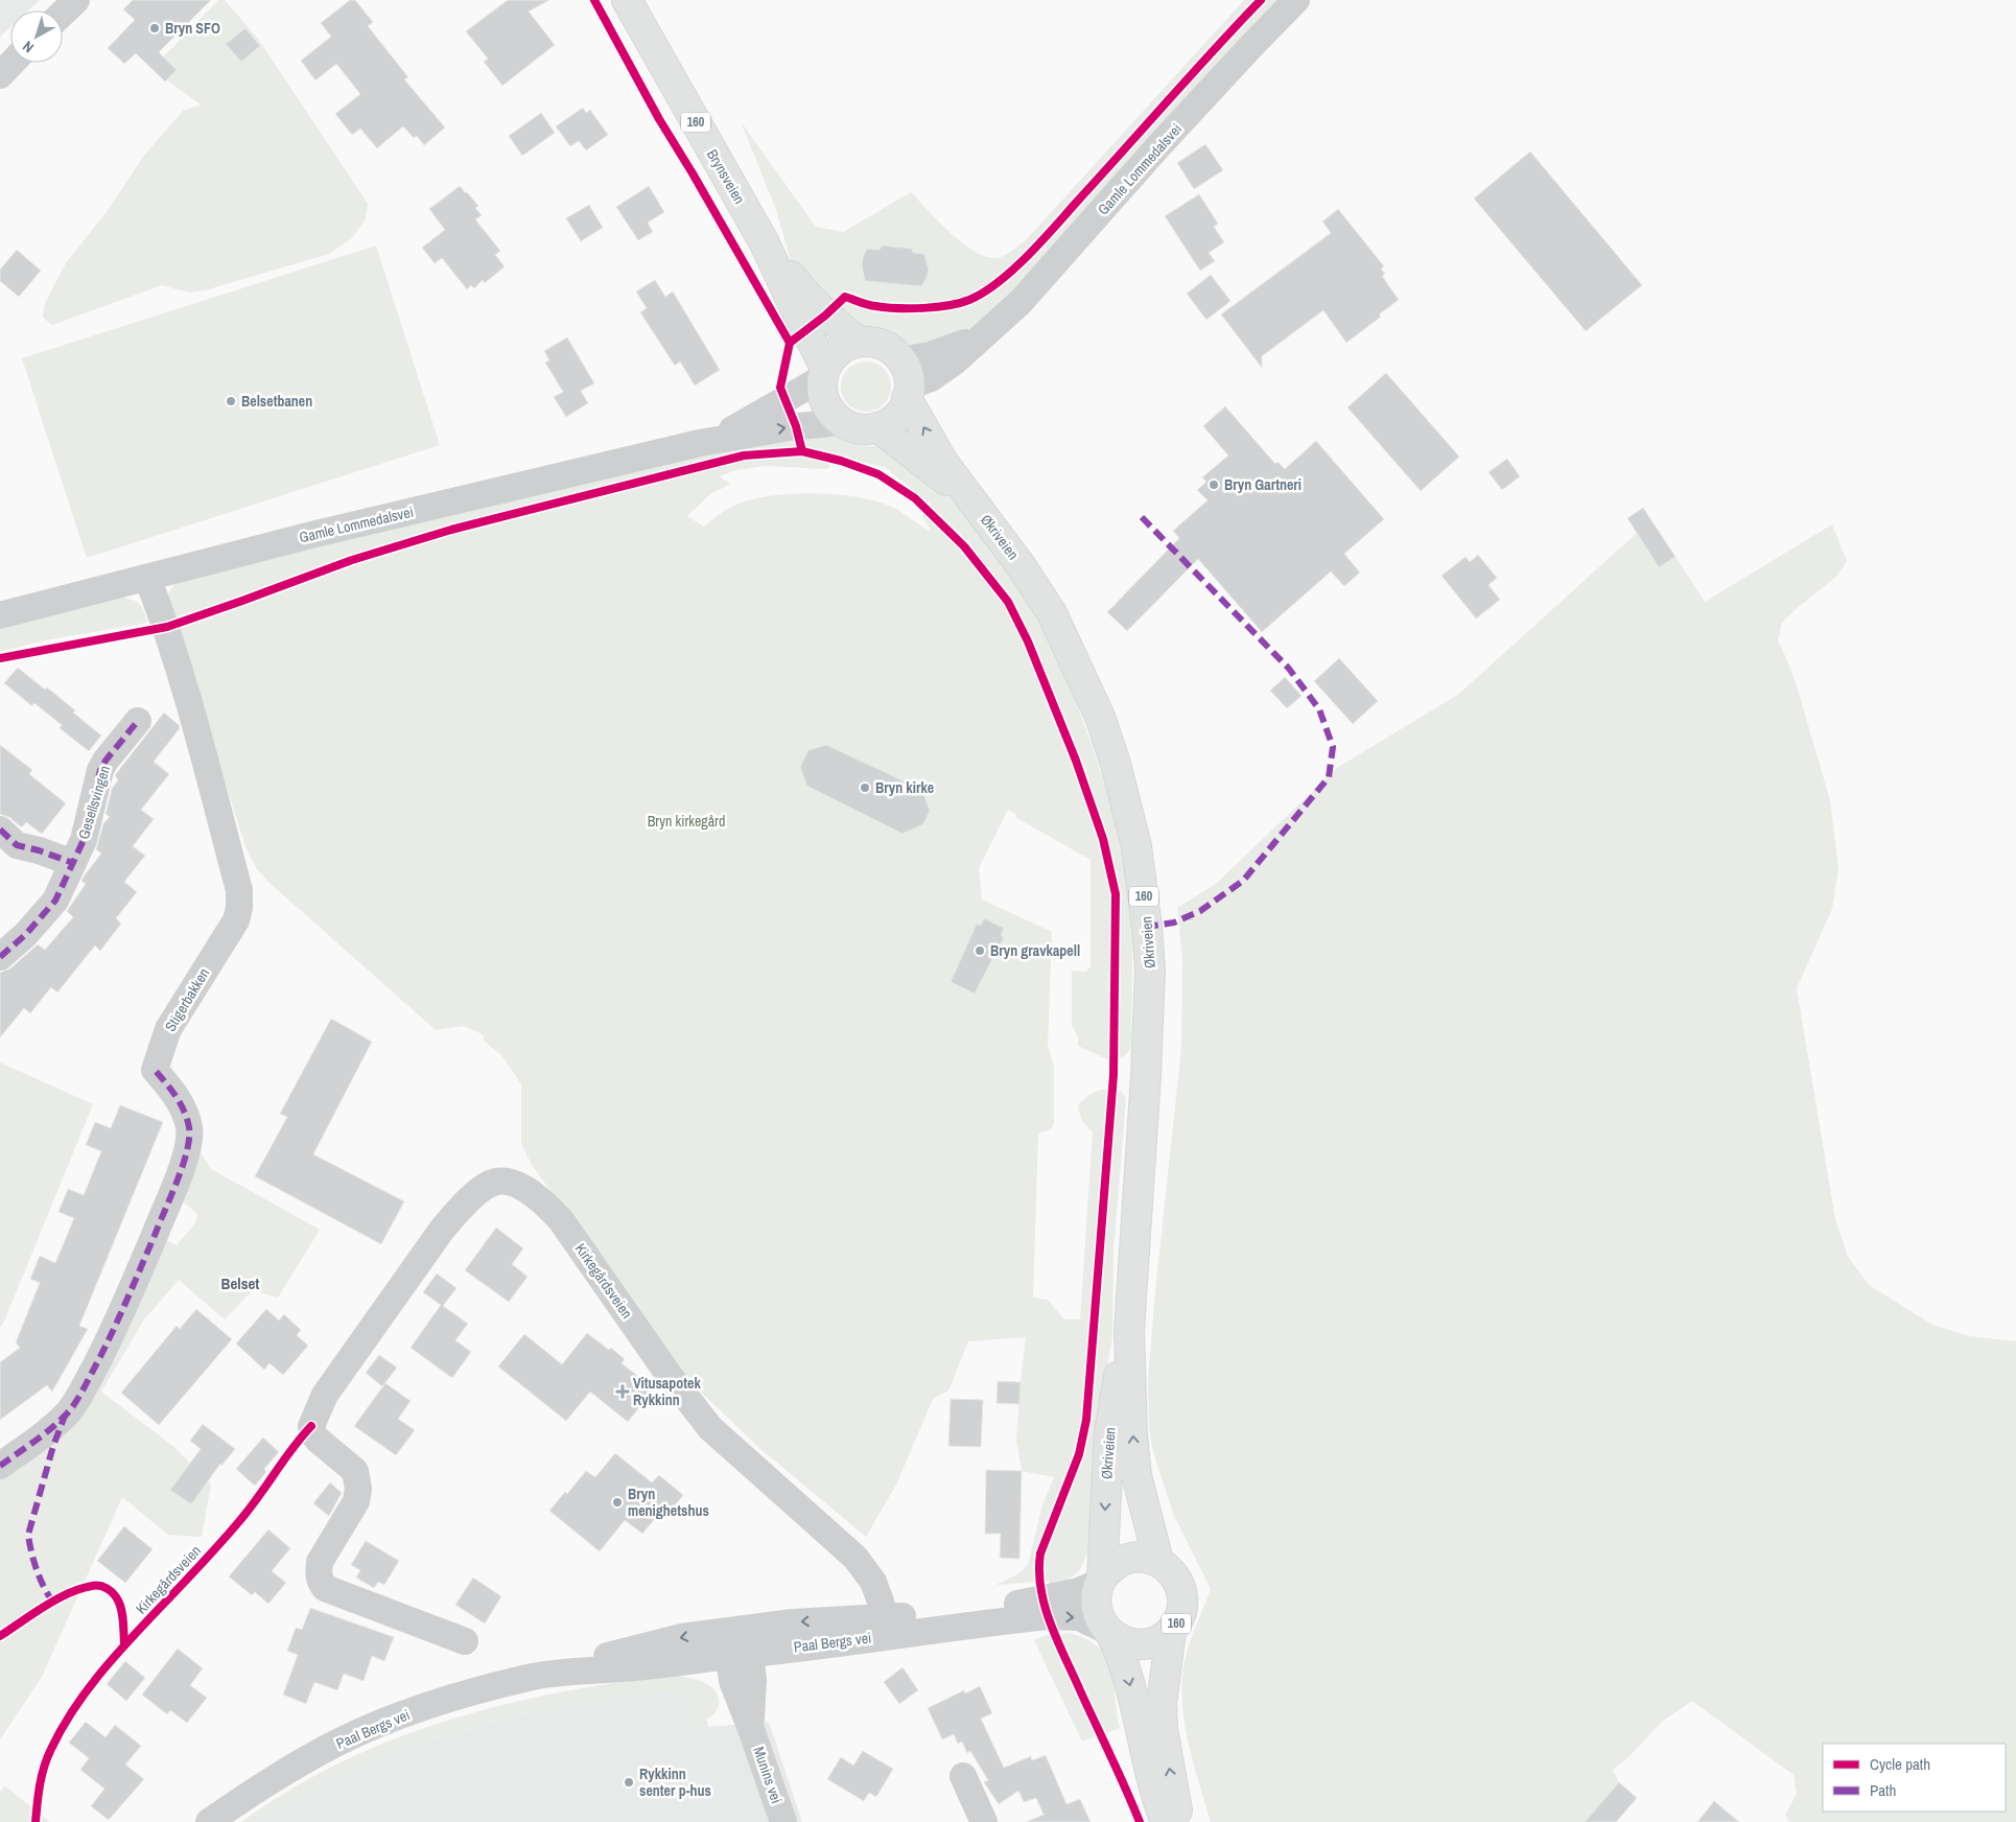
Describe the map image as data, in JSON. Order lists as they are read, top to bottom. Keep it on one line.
{"streets":{"main road":["160","Brynsveien","Økriveien"],"street":["Gamle Lommedalsvei","Gesellsvingen","Stigerbakken","Kirkegårdsveien","Paal Bergs vei","Munins vei"]},"crossings":[["160","Gamle Lommedalsvei"],["160","Brynsveien"],["160","Økriveien"],["160","Paal Bergs vei"],["Gamle Lommedalsvei","Brynsveien"],["Gamle Lommedalsvei","Økriveien"],["Gamle Lommedalsvei","Stigerbakken"],["Brynsveien","Økriveien"],["Økriveien","Paal Bergs vei"],["Kirkegårdsveien","Paal Bergs vei"],["Paal Bergs vei","Munins vei"]],"districts":["Belset"],"parks":["Bryn kirkegård"],"places":{"other":["Bryn SFO","Belsetbanen","Bryn Gartneri","Bryn kirke","Bryn gravkapell","Bryn menighetshus","Rykkinn senter p-hus"],"health":["Vitusapotek Rykkinn"]},"legend":["Cycle path","Path"],"north":"bottom left"}
